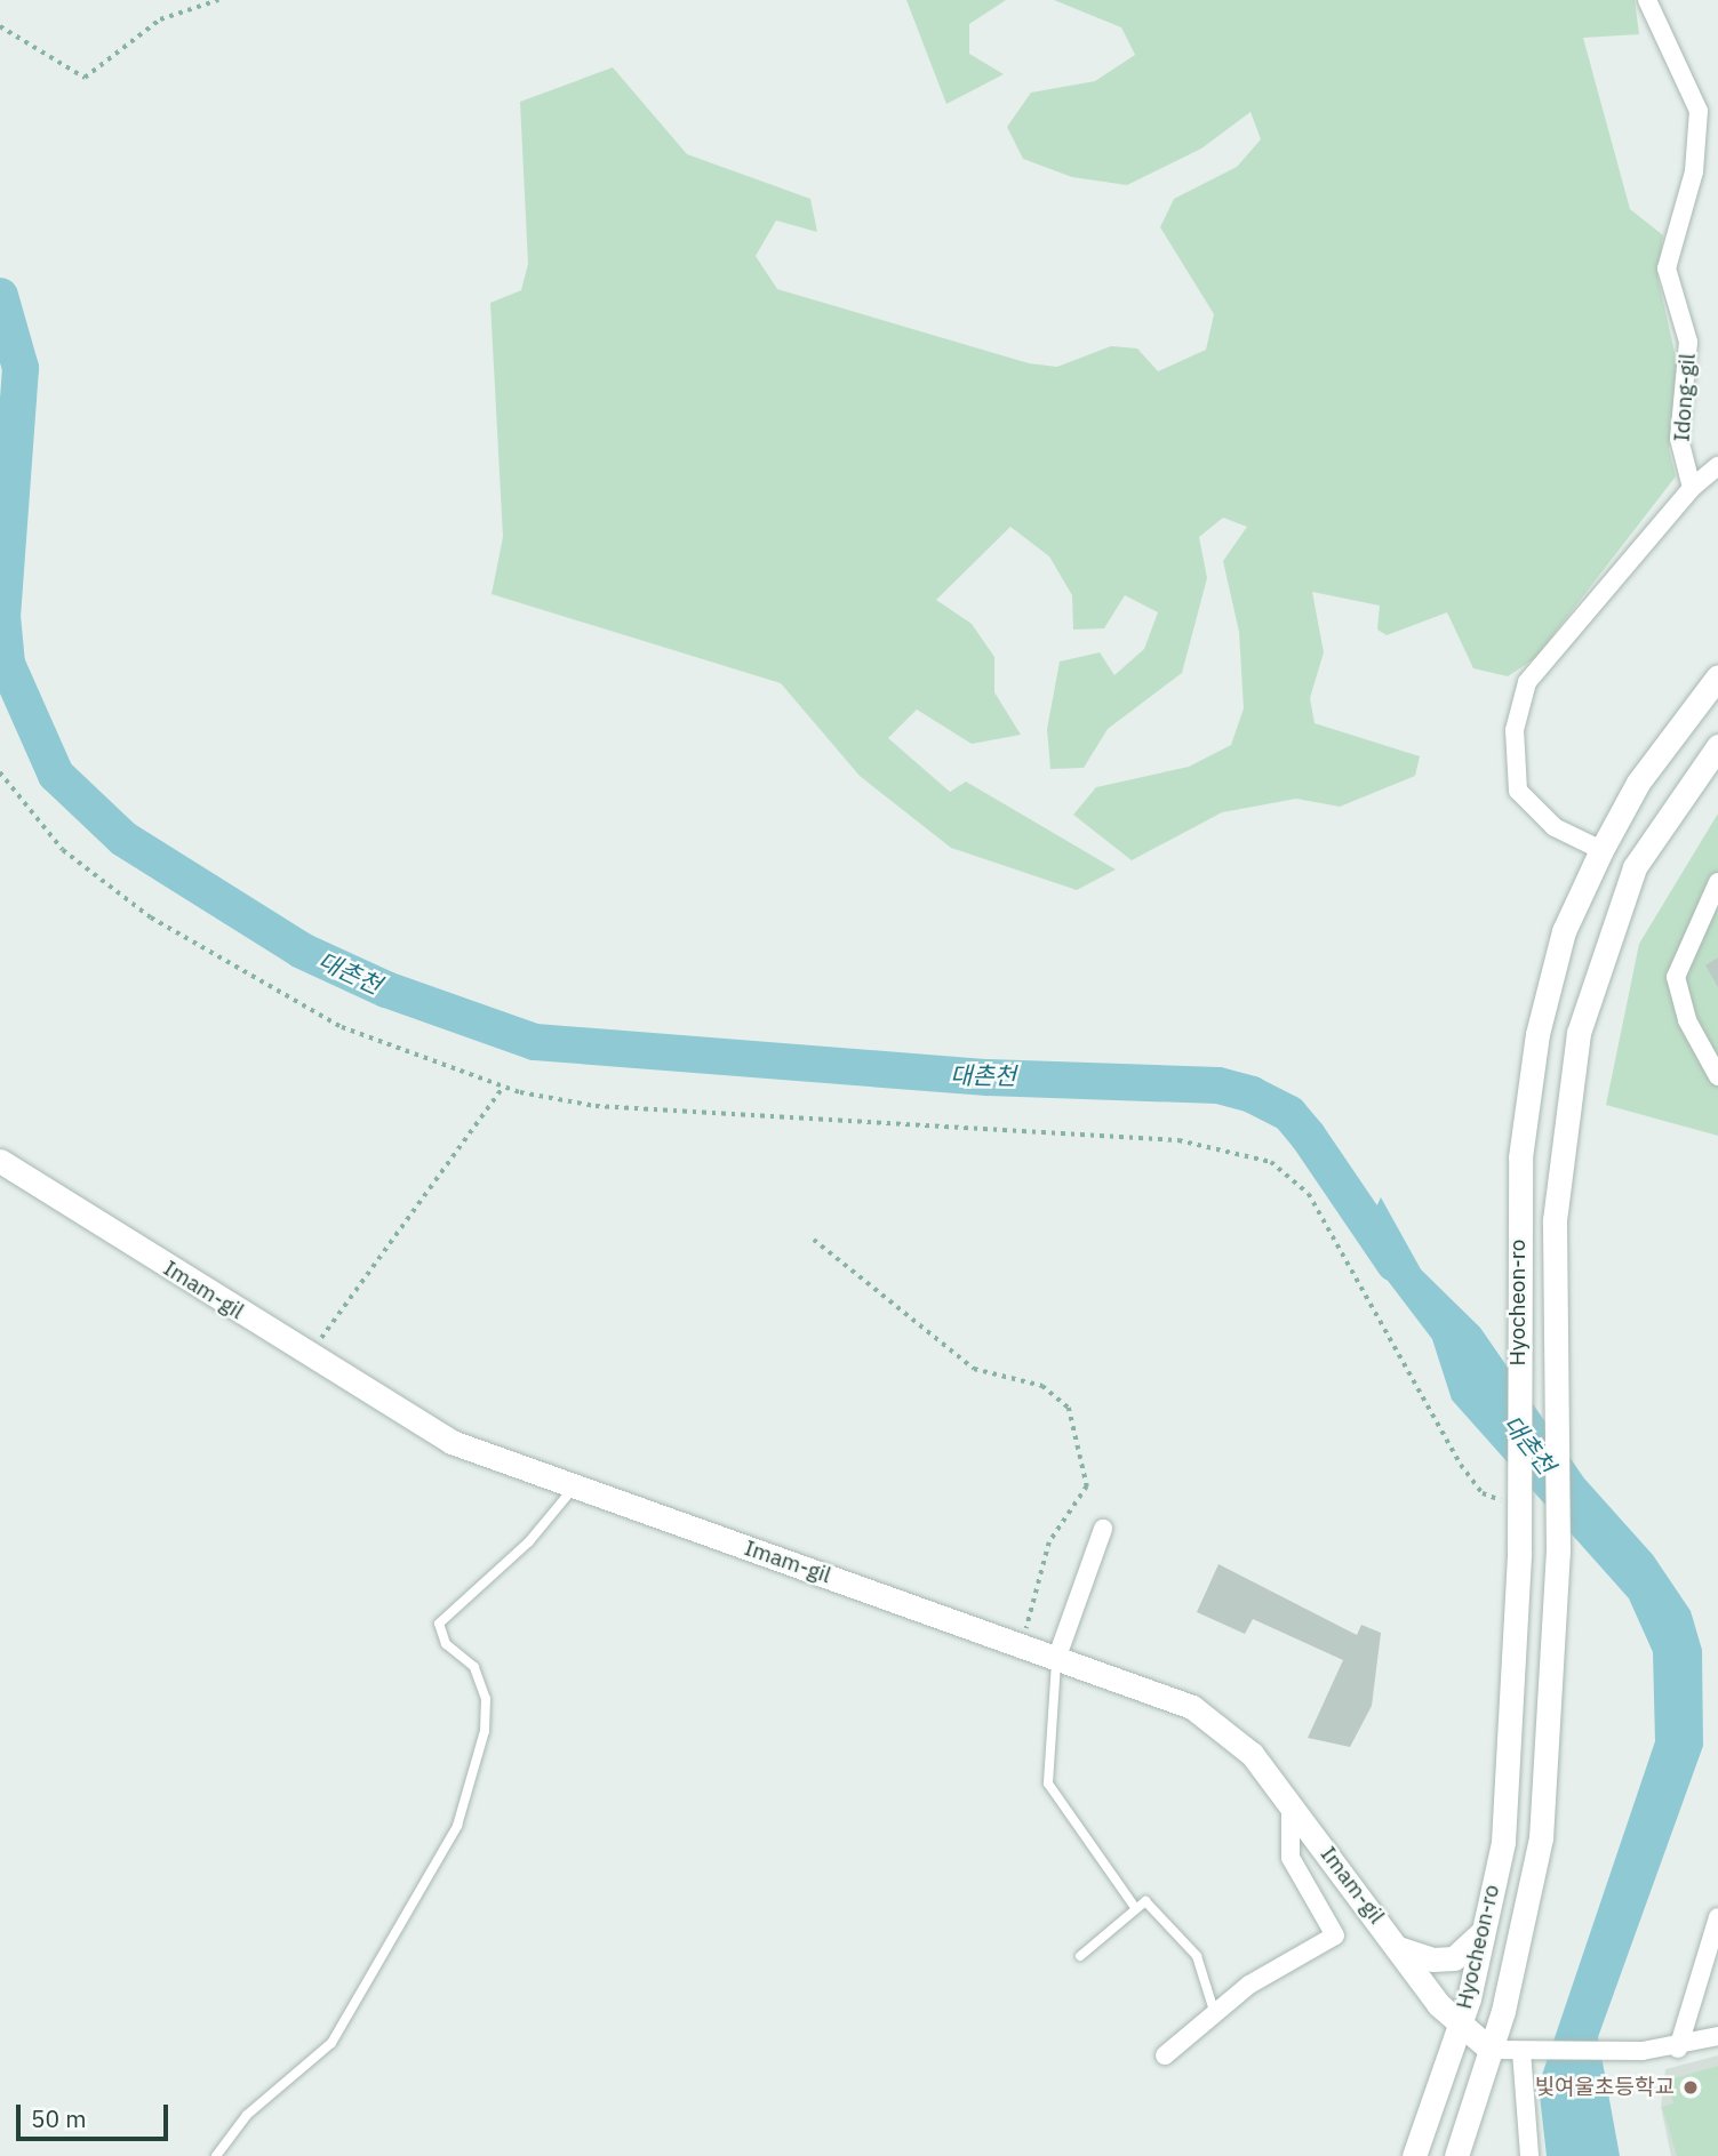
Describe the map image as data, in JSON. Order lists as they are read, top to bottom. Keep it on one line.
{"streets":{"main road":["Imam-gil","Hyocheon-ro"],"street":["Idong-gil"]},"crossings":[["Imam-gil","Hyocheon-ro"]],"water":["대촌천"],"places":["빛여울초등학교"],"scale_bar":"50 m"}
